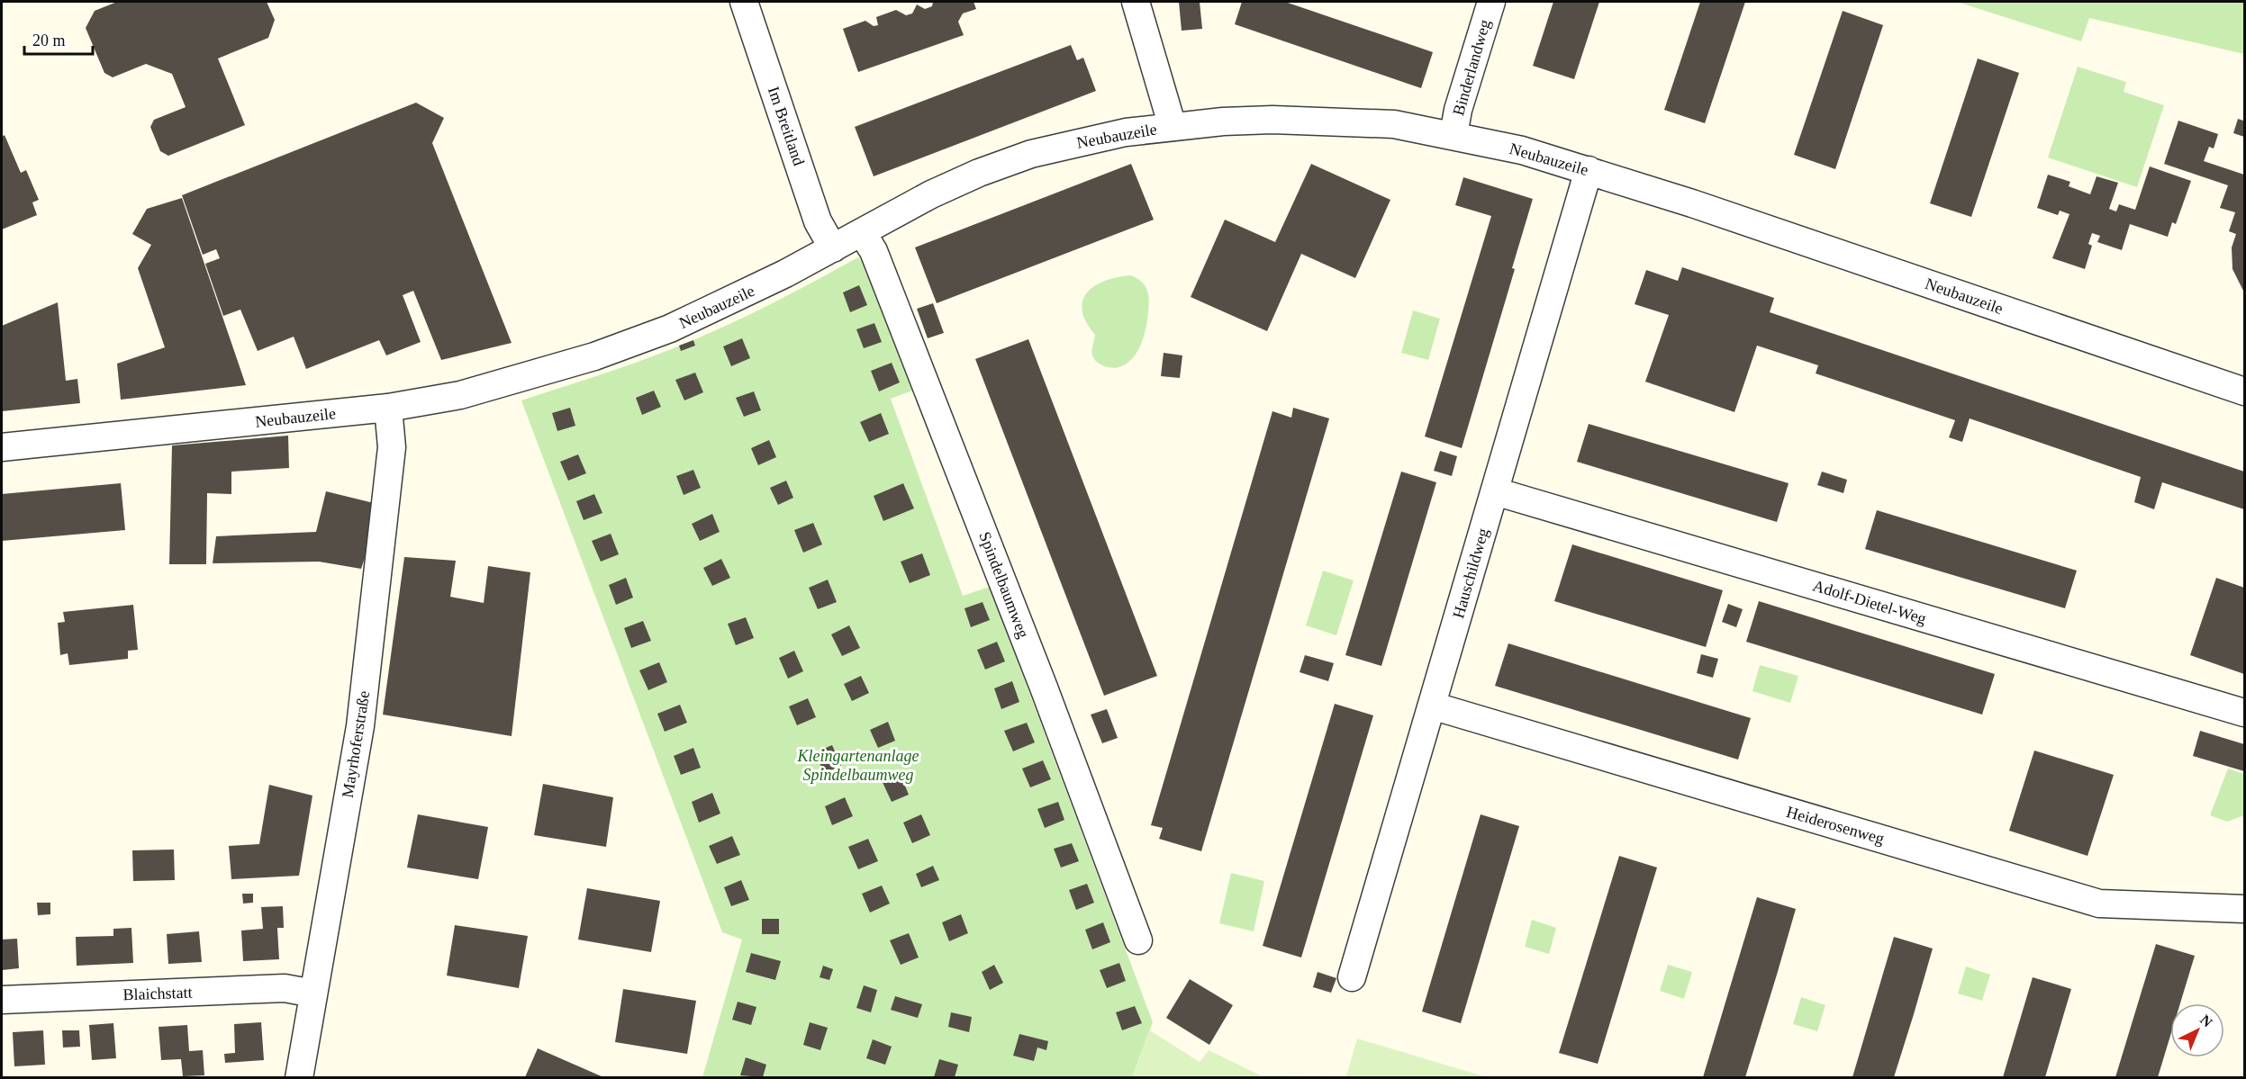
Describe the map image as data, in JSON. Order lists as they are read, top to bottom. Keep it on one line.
{"streets":{"street":["Binderlandweg","Im Breitland","Neubauzeile","Hauschildweg","Spindelbaumweg","Adolf-Dietel-Weg","Mayrhoferstraße","Heiderosenweg","Blaichstatt"]},"crossings":[["Binderlandweg","Neubauzeile"],["Im Breitland","Neubauzeile"],["Neubauzeile","Hauschildweg"],["Neubauzeile","Spindelbaumweg"],["Neubauzeile","Mayrhoferstraße"],["Hauschildweg","Adolf-Dietel-Weg"],["Hauschildweg","Heiderosenweg"],["Mayrhoferstraße","Blaichstatt"]],"parks":["Kleingartenanlage Spindelbaumweg"],"scale_bar":"20 m","north":"top right"}
